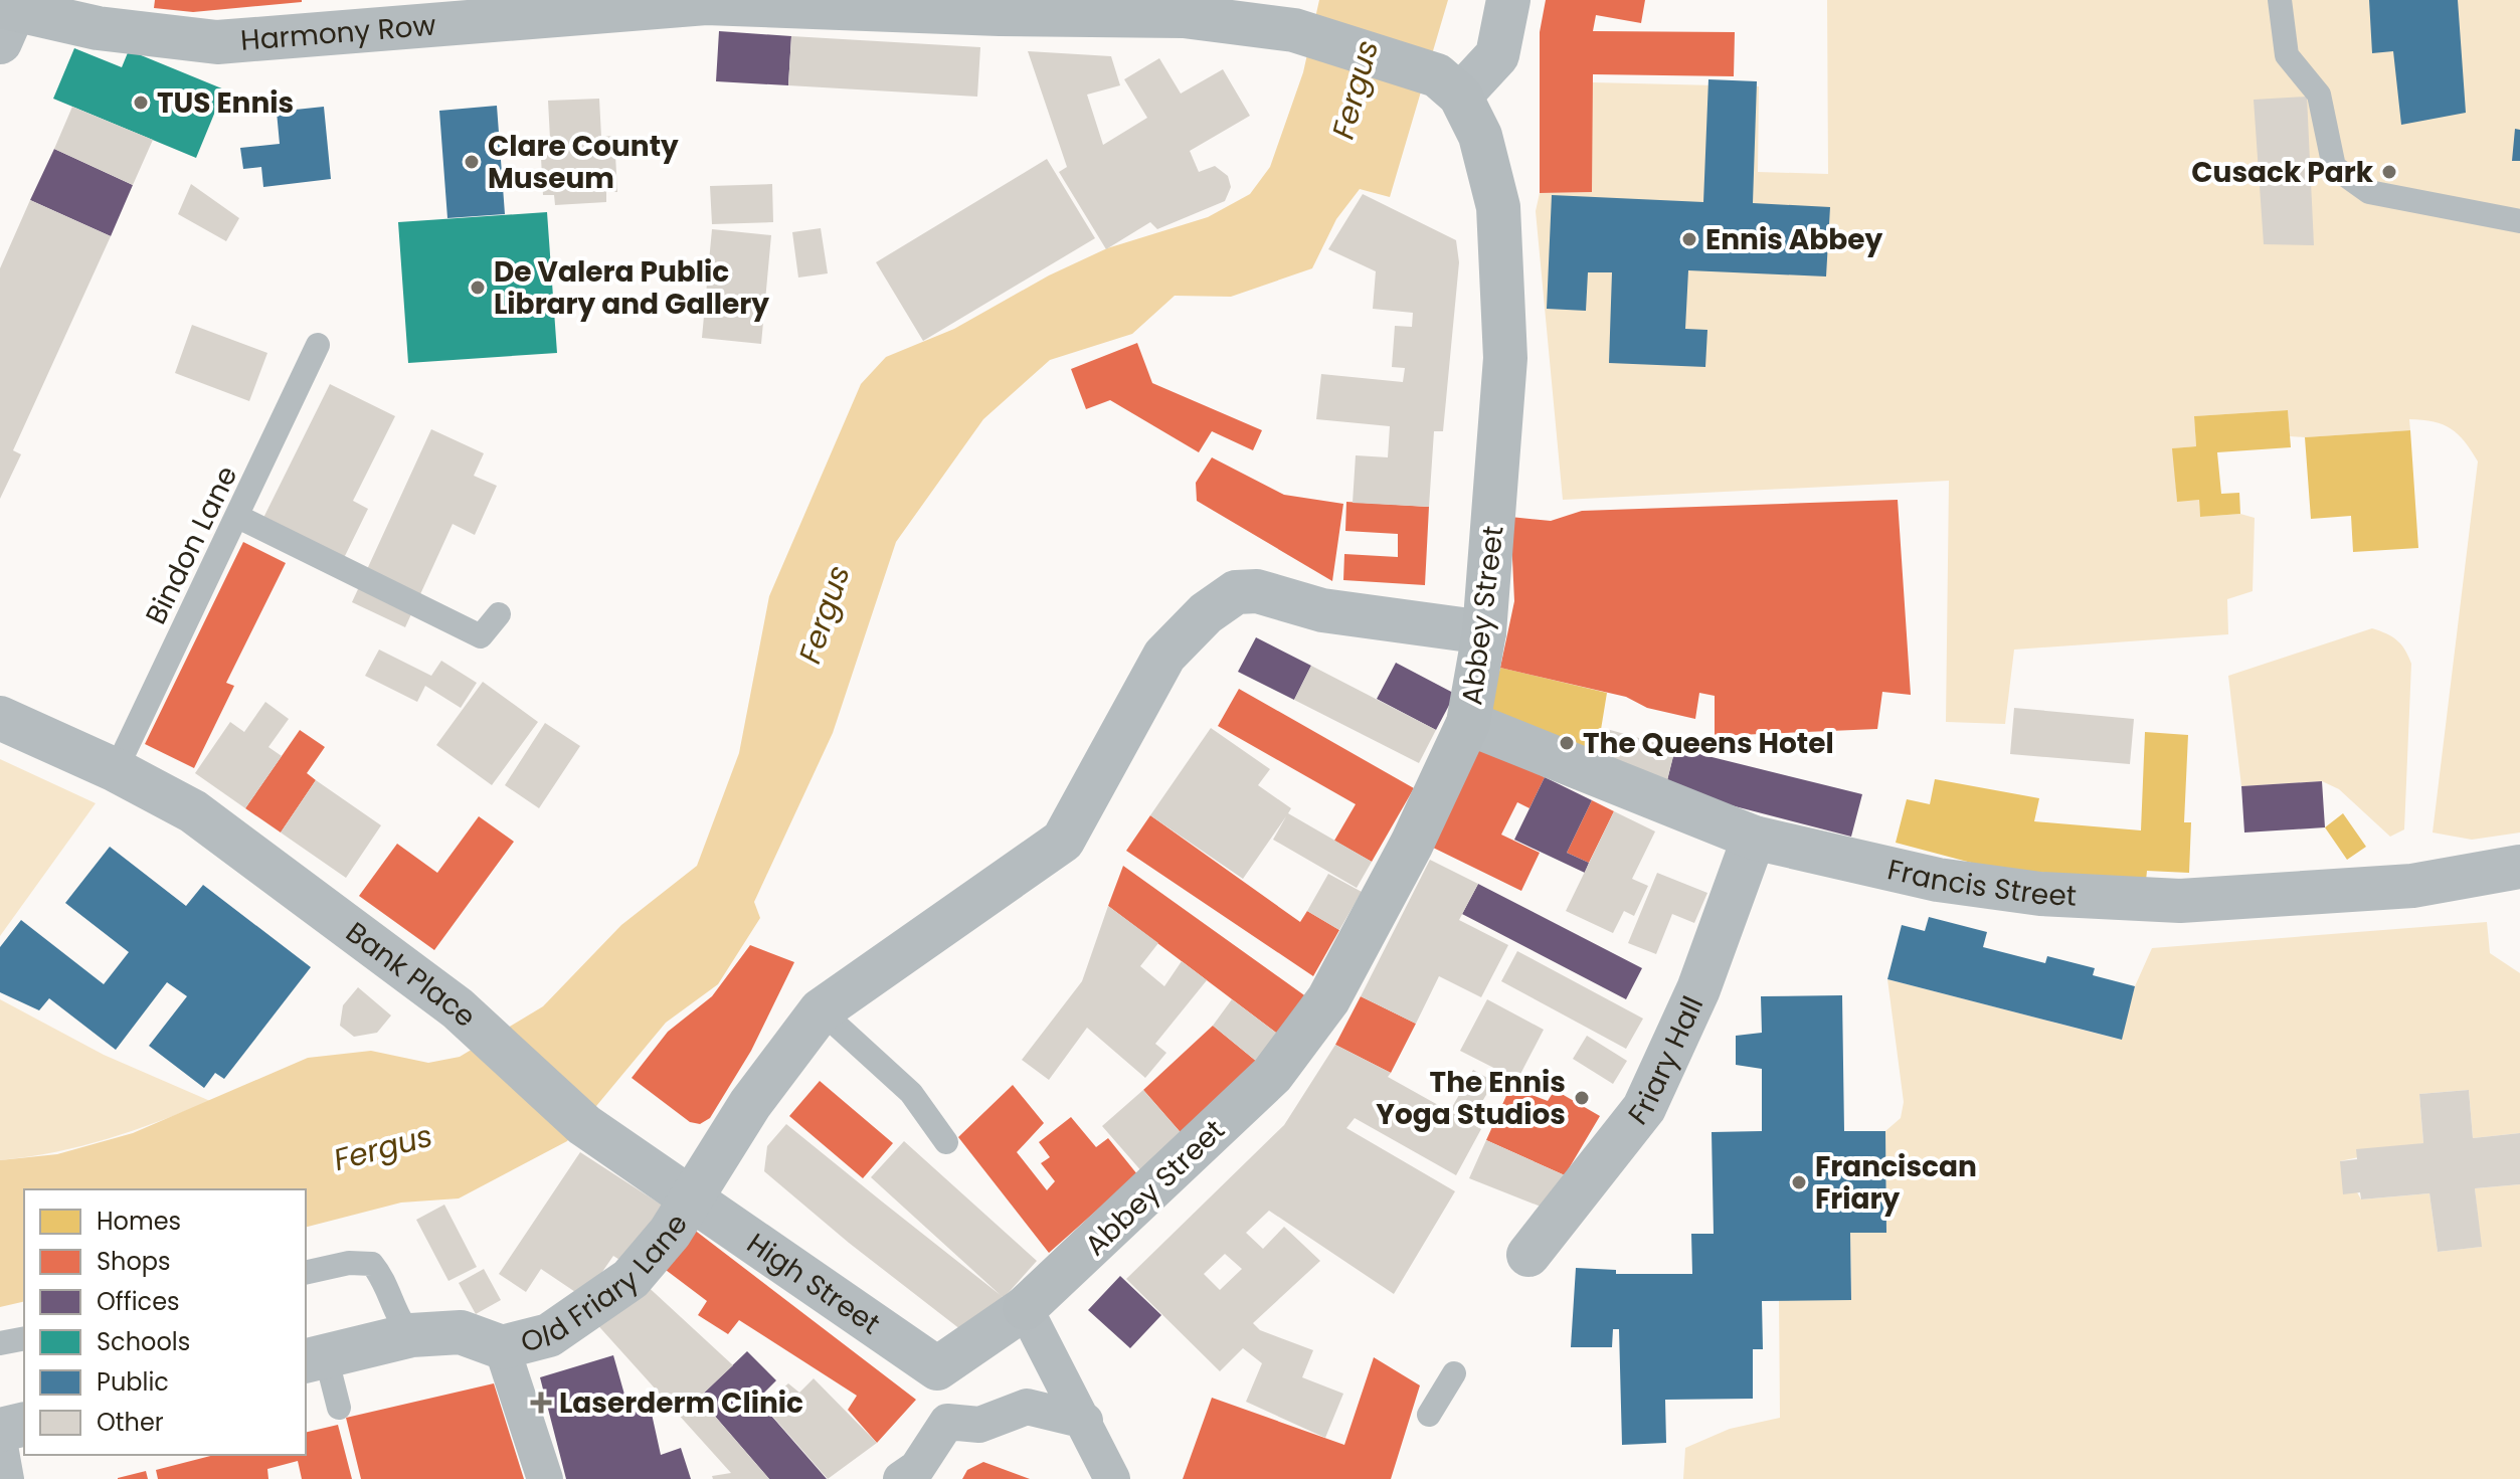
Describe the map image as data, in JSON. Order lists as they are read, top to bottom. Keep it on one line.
{"streets":{"main road":["Harmony Row","Abbey Street"],"street":["Francis Street","Bank Place","Friary Hall","Old Friary Lane","High Street"],"lane":["Bindon Lane"]},"crossings":[["Bindon Lane","Bank Place"],["Abbey Street","Francis Street"],["Abbey Street","Old Friary Lane"],["Francis Street","Friary Hall"],["Bank Place","Old Friary Lane"],["Bank Place","High Street"],["Old Friary Lane","High Street"]],"water":["Fergus"],"places":{"other":["TUS Ennis","Clare County Museum","Cusack Park","Ennis Abbey","De Valera Public Library and Gallery","The Queens Hotel","The Ennis Yoga Studios","Franciscan Friary"],"health":["Laserderm Clinic"]},"legend":["Homes","Shops","Offices","Schools","Public","Other"]}
